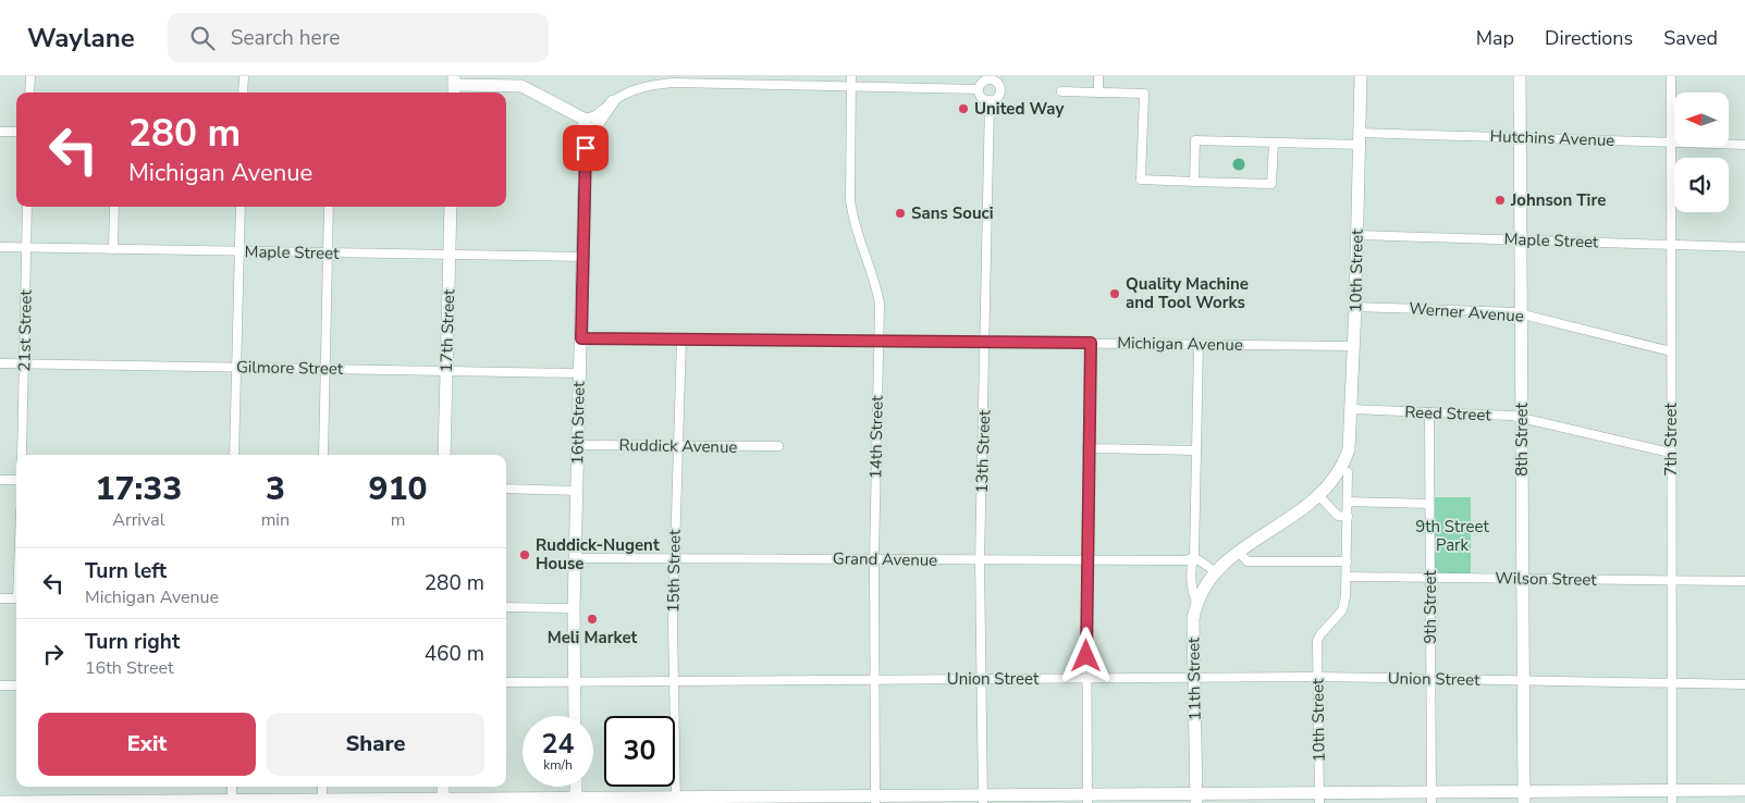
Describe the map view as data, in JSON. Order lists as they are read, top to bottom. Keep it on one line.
{"streets":{"street":["Hutchins Avenue","Maple Street","10th Street","Werner Avenue","21st Street","17th Street","Michigan Avenue","Gilmore Street","Reed Street","16th Street","14th Street","8th Street","7th Street","Ruddick Avenue","13th Street","Grand Avenue","15th Street","Wilson Street","9th Street","Union Street","11th Street"]},"crossings":[["Hutchins Avenue","10th Street"],["Hutchins Avenue","8th Street"],["Hutchins Avenue","7th Street"],["Maple Street","10th Street"],["Maple Street","21st Street"],["Maple Street","17th Street"],["Maple Street","16th Street"],["Maple Street","8th Street"],["Maple Street","7th Street"],["10th Street","Werner Avenue"],["10th Street","Michigan Avenue"],["10th Street","Reed Street"],["10th Street","Wilson Street"],["10th Street","Union Street"],["Werner Avenue","8th Street"],["Werner Avenue","7th Street"],["21st Street","Gilmore Street"],["17th Street","Gilmore Street"],["Michigan Avenue","16th Street"],["Michigan Avenue","14th Street"],["Michigan Avenue","13th Street"],["Michigan Avenue","15th Street"],["Michigan Avenue","11th Street"],["Gilmore Street","16th Street"],["Reed Street","8th Street"],["Reed Street","7th Street"],["Reed Street","9th Street"],["16th Street","Ruddick Avenue"],["16th Street","Grand Avenue"],["16th Street","Union Street"],["14th Street","Grand Avenue"],["14th Street","Union Street"],["8th Street","Wilson Street"],["8th Street","Union Street"],["7th Street","Wilson Street"],["7th Street","Union Street"],["Ruddick Avenue","15th Street"],["13th Street","Grand Avenue"],["13th Street","Union Street"],["Grand Avenue","15th Street"],["Grand Avenue","11th Street"],["15th Street","Union Street"],["Wilson Street","9th Street"],["9th Street","Union Street"],["Union Street","11th Street"]],"parks":["9th Street Park"],"places":["United Way","Johnson Tire","Sans Souci","Quality Machine and Tool Works","Ruddick-Nugent House","Meli Market"],"north":"left","page":{"header":"Waylane","search":"Search here","nav":["Map","Directions","Saved"],"turn":["280 m","Michigan Avenue"],"eta":["17:33","Arrival","3","min","910","m"],"list":[{"name":"Turn left","note":"Michigan Avenue","value":"280 m"},{"name":"Turn right","note":"16th Street","value":"460 m"}],"buttons":["Exit","Share"],"speed":"24 km/h","limit":"30"}}
